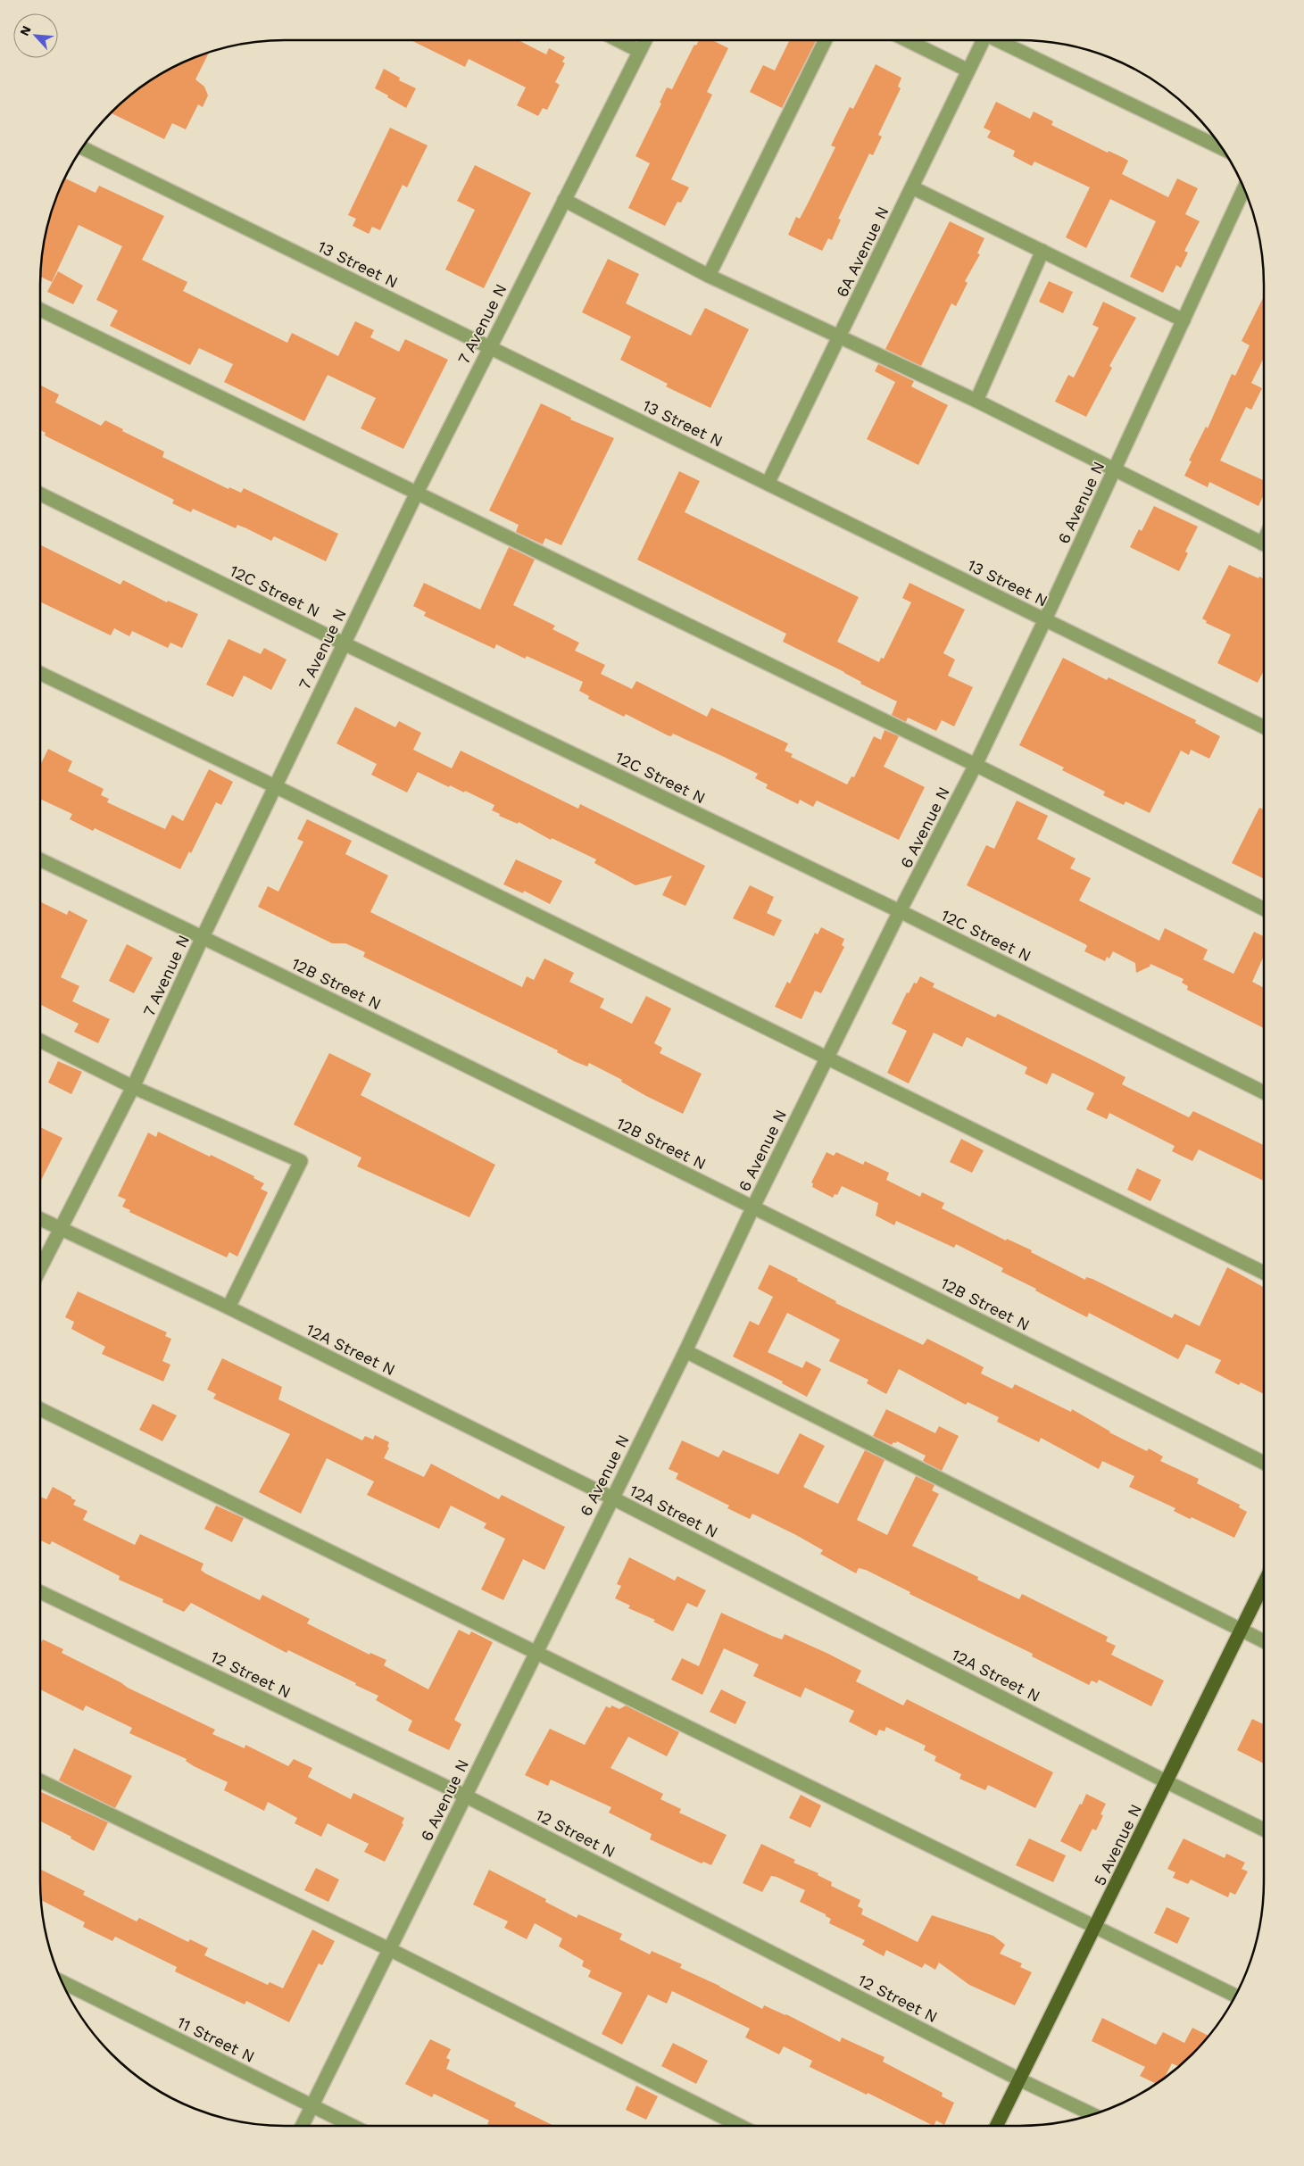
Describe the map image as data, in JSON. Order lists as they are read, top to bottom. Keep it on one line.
{"streets":{"main road":["5 Avenue N"],"street":["6A Avenue N","13 Street N","7 Avenue N","6 Avenue N","12C Street N","12B Street N","12A Street N","12 Street N","11 Street N"]},"crossings":[["6A Avenue N","13 Street N"],["13 Street N","7 Avenue N"],["13 Street N","6 Avenue N"],["7 Avenue N","12C Street N"],["7 Avenue N","12B Street N"],["7 Avenue N","12A Street N"],["6 Avenue N","12C Street N"],["6 Avenue N","12B Street N"],["6 Avenue N","12A Street N"],["6 Avenue N","12 Street N"],["6 Avenue N","11 Street N"],["12A Street N","5 Avenue N"],["12 Street N","5 Avenue N"]],"north":"top left"}
